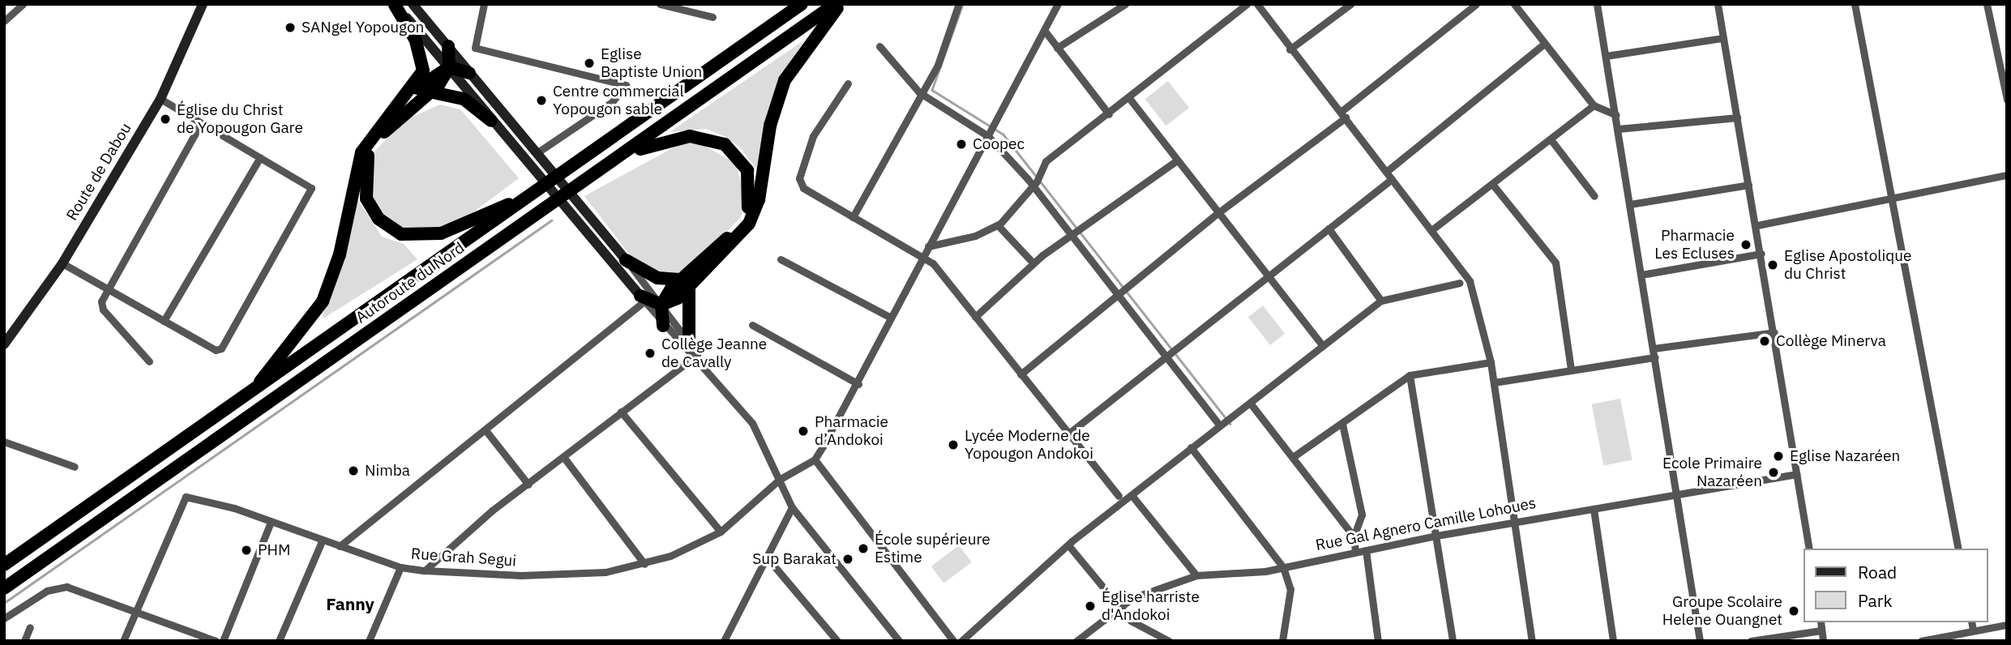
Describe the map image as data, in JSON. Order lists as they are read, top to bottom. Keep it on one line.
{"streets":{"highway":["Autoroute du Nord"],"main road":["Route de Dabou"],"street":["Rue Gal Agnero Camille Lohoues","Rue Grah Segui"]},"districts":["Fanny"],"places":["SANgel Yopougon","Eglise Baptiste Union","Centre commercial Yopougon sable","Église du Christ de Yopougon Gare","Coopec","Pharmacie Les Ecluses","Eglise Apostolique du Christ","Collège Minerva","Collège Jeanne de Cavally","Pharmacie d’Andokoi","Lycée Moderne de Yopougon Andokoi","Eglise Nazaréen","Nimba","Ecole Primaire Nazaréen","École supérieure Estime","PHM","Sup Barakat","Église harriste d'Andokoi","Groupe Scolaire Helene Ouangnet"],"legend":["Road","Park"]}
